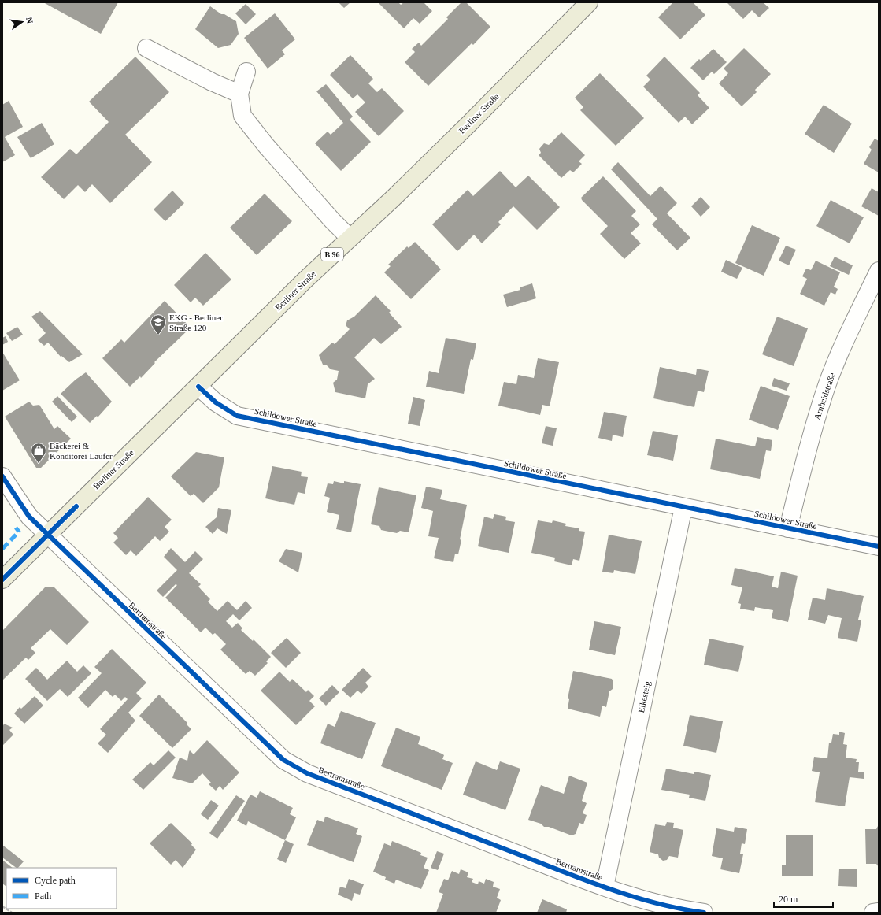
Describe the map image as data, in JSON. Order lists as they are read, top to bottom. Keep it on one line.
{"streets":{"main road":["Berliner Straße","B 96"],"street":["Arnheidstraße","Schildower Straße","Bertramstraße","Elkesteig"]},"crossings":[["Berliner Straße","Schildower Straße"],["Berliner Straße","Bertramstraße"],["Arnheidstraße","Schildower Straße"],["Schildower Straße","Elkesteig"],["Bertramstraße","Elkesteig"]],"places":{"school or university":["EKG - Berliner Straße 120"],"shop":["Bäckerei & Konditorei Laufer"]},"legend":["Cycle path","Path"],"scale_bar":"20 m","north":"right"}
